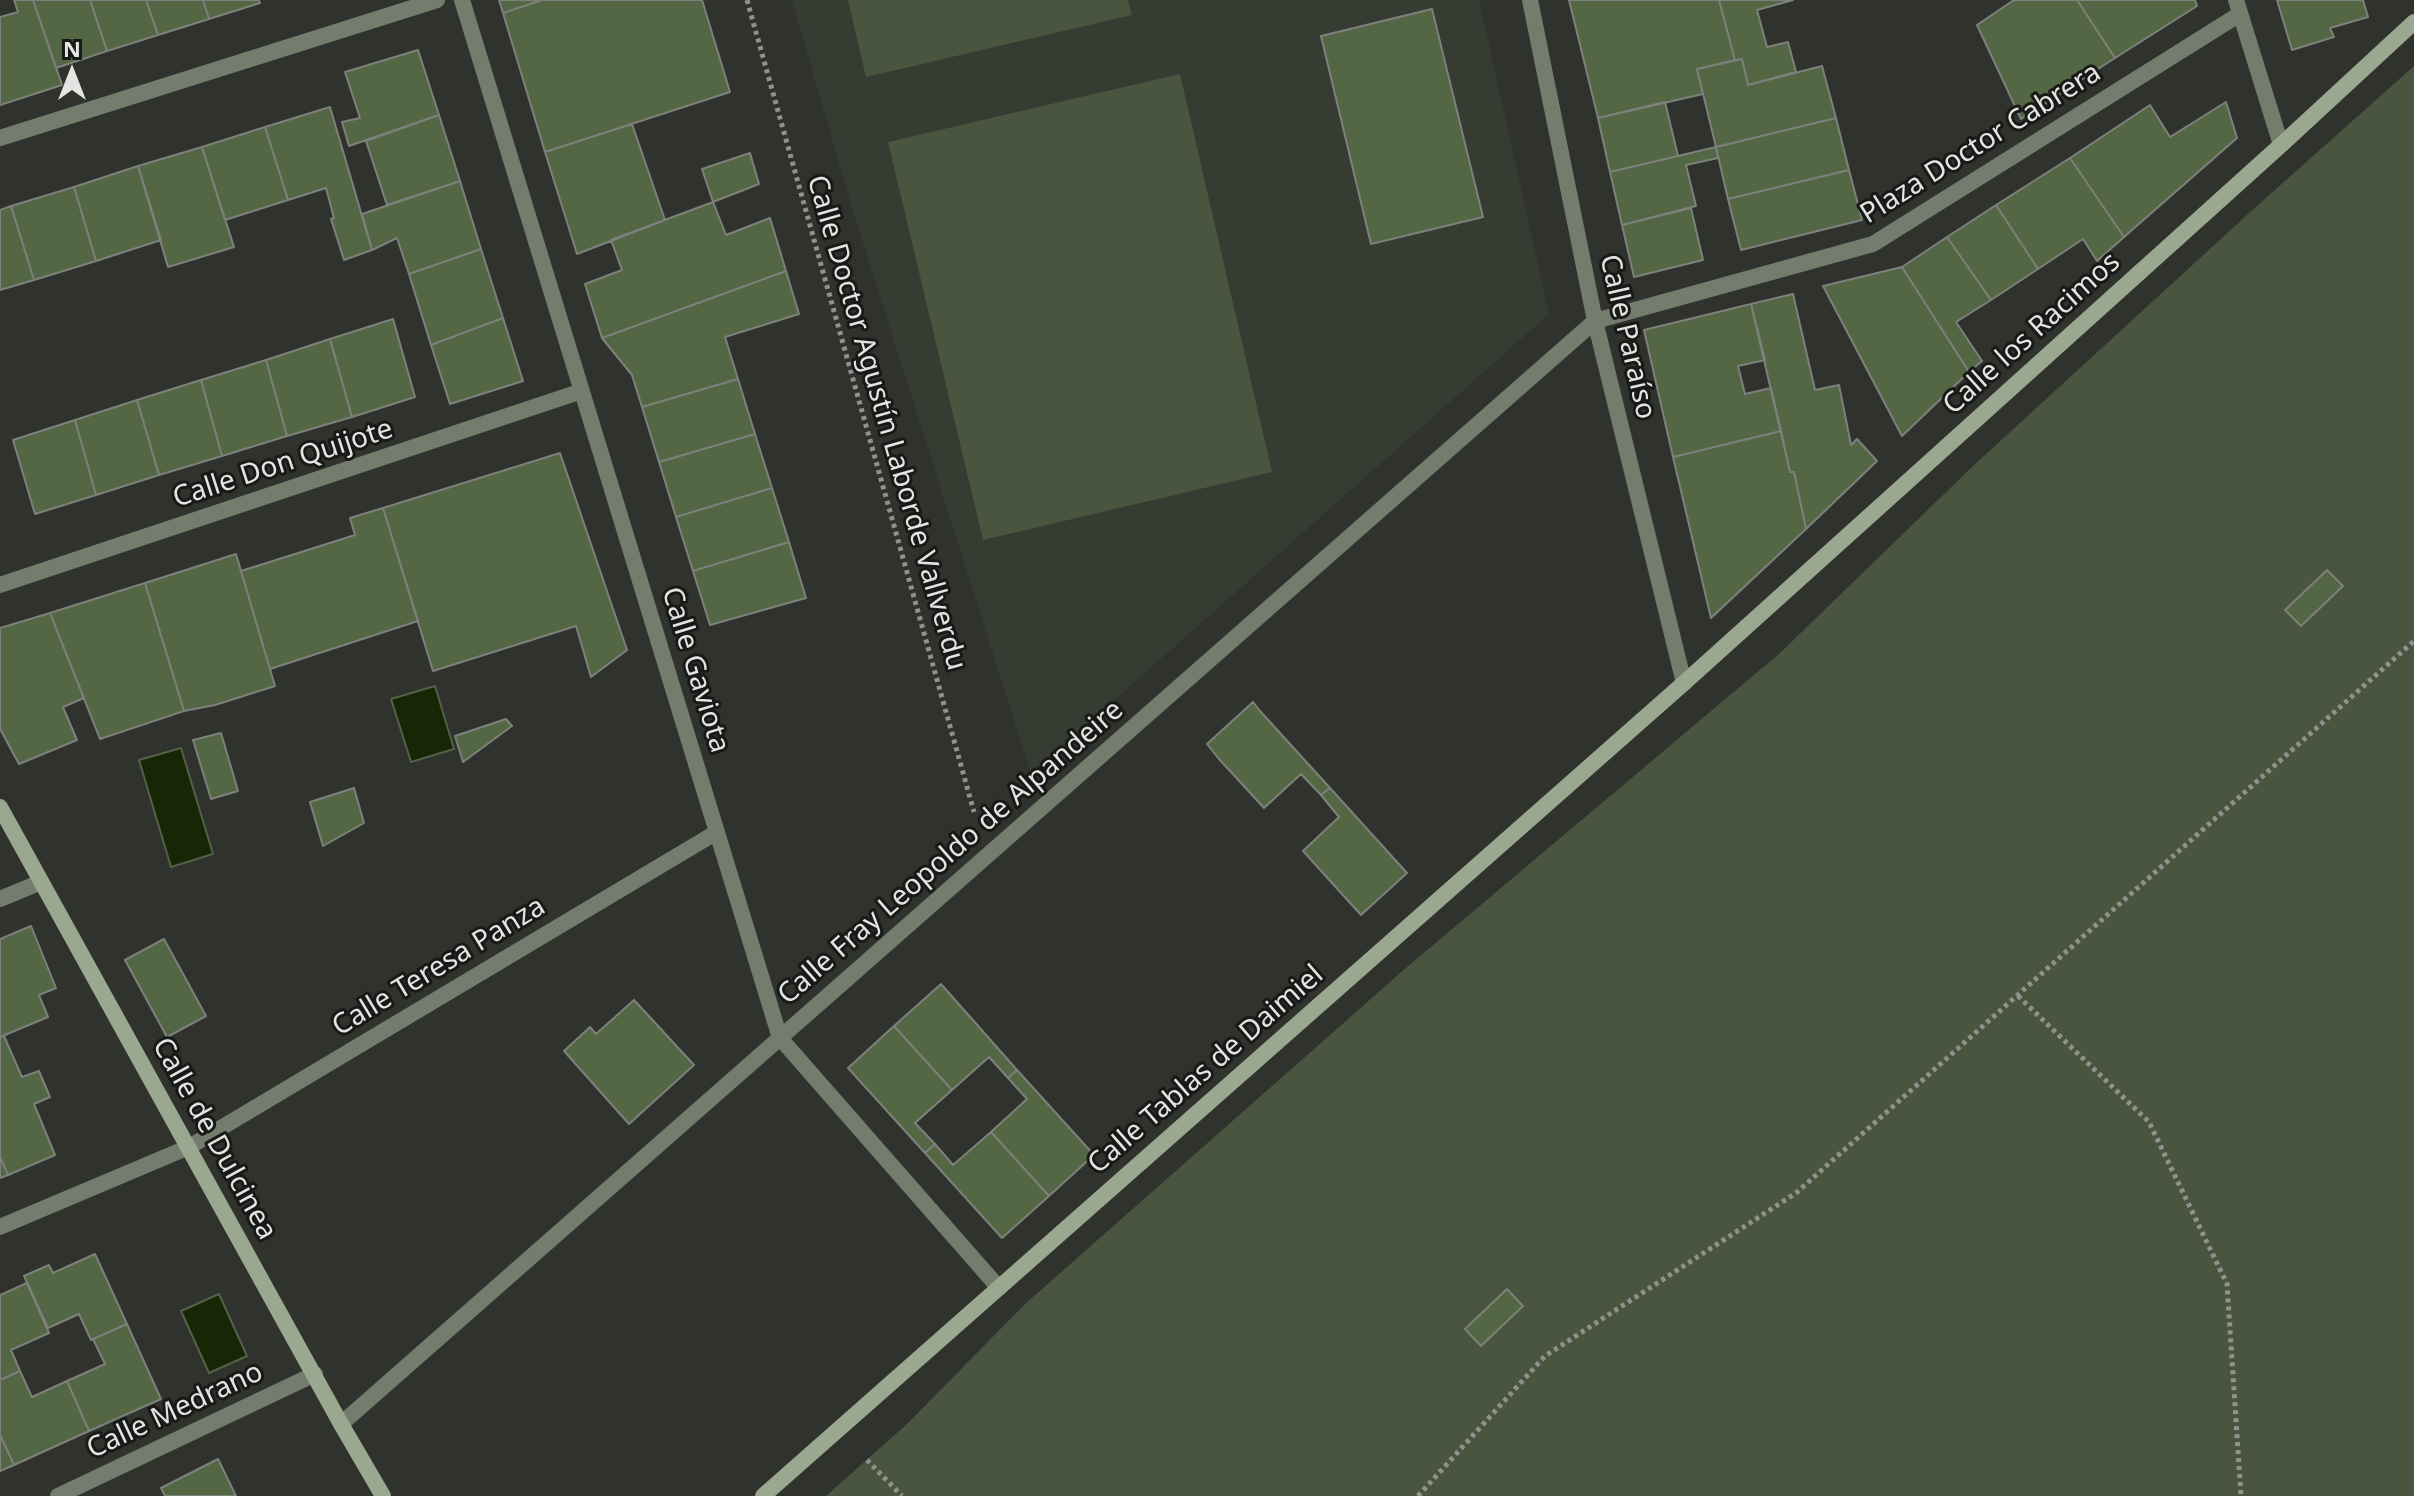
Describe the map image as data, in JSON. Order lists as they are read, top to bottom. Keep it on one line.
{"streets":{"street":["Plaza Doctor Cabrera","Calle los Racimos","Calle Paraíso","Calle Don Quijote","Calle Gaviota","Calle Fray Leopoldo de Alpandeire","Calle Teresa Panza","Calle Tablas de Daimiel","Calle de Dulcinea","Calle Medrano"],"path":["Calle Doctor Agustín Laborde Vallverdu"]},"crossings":[["Plaza Doctor Cabrera","Calle Paraíso"],["Plaza Doctor Cabrera","Calle Fray Leopoldo de Alpandeire"],["Calle los Racimos","Calle Paraíso"],["Calle los Racimos","Calle Tablas de Daimiel"],["Calle Paraíso","Calle Fray Leopoldo de Alpandeire"],["Calle Paraíso","Calle Tablas de Daimiel"],["Calle Doctor Agustín Laborde Vallverdu","Calle Fray Leopoldo de Alpandeire"],["Calle Don Quijote","Calle Gaviota"],["Calle Gaviota","Calle Fray Leopoldo de Alpandeire"],["Calle Gaviota","Calle Teresa Panza"],["Calle Gaviota","Calle Tablas de Daimiel"],["Calle Fray Leopoldo de Alpandeire","Calle de Dulcinea"],["Calle Teresa Panza","Calle de Dulcinea"],["Calle de Dulcinea","Calle Medrano"]],"north":"top"}
